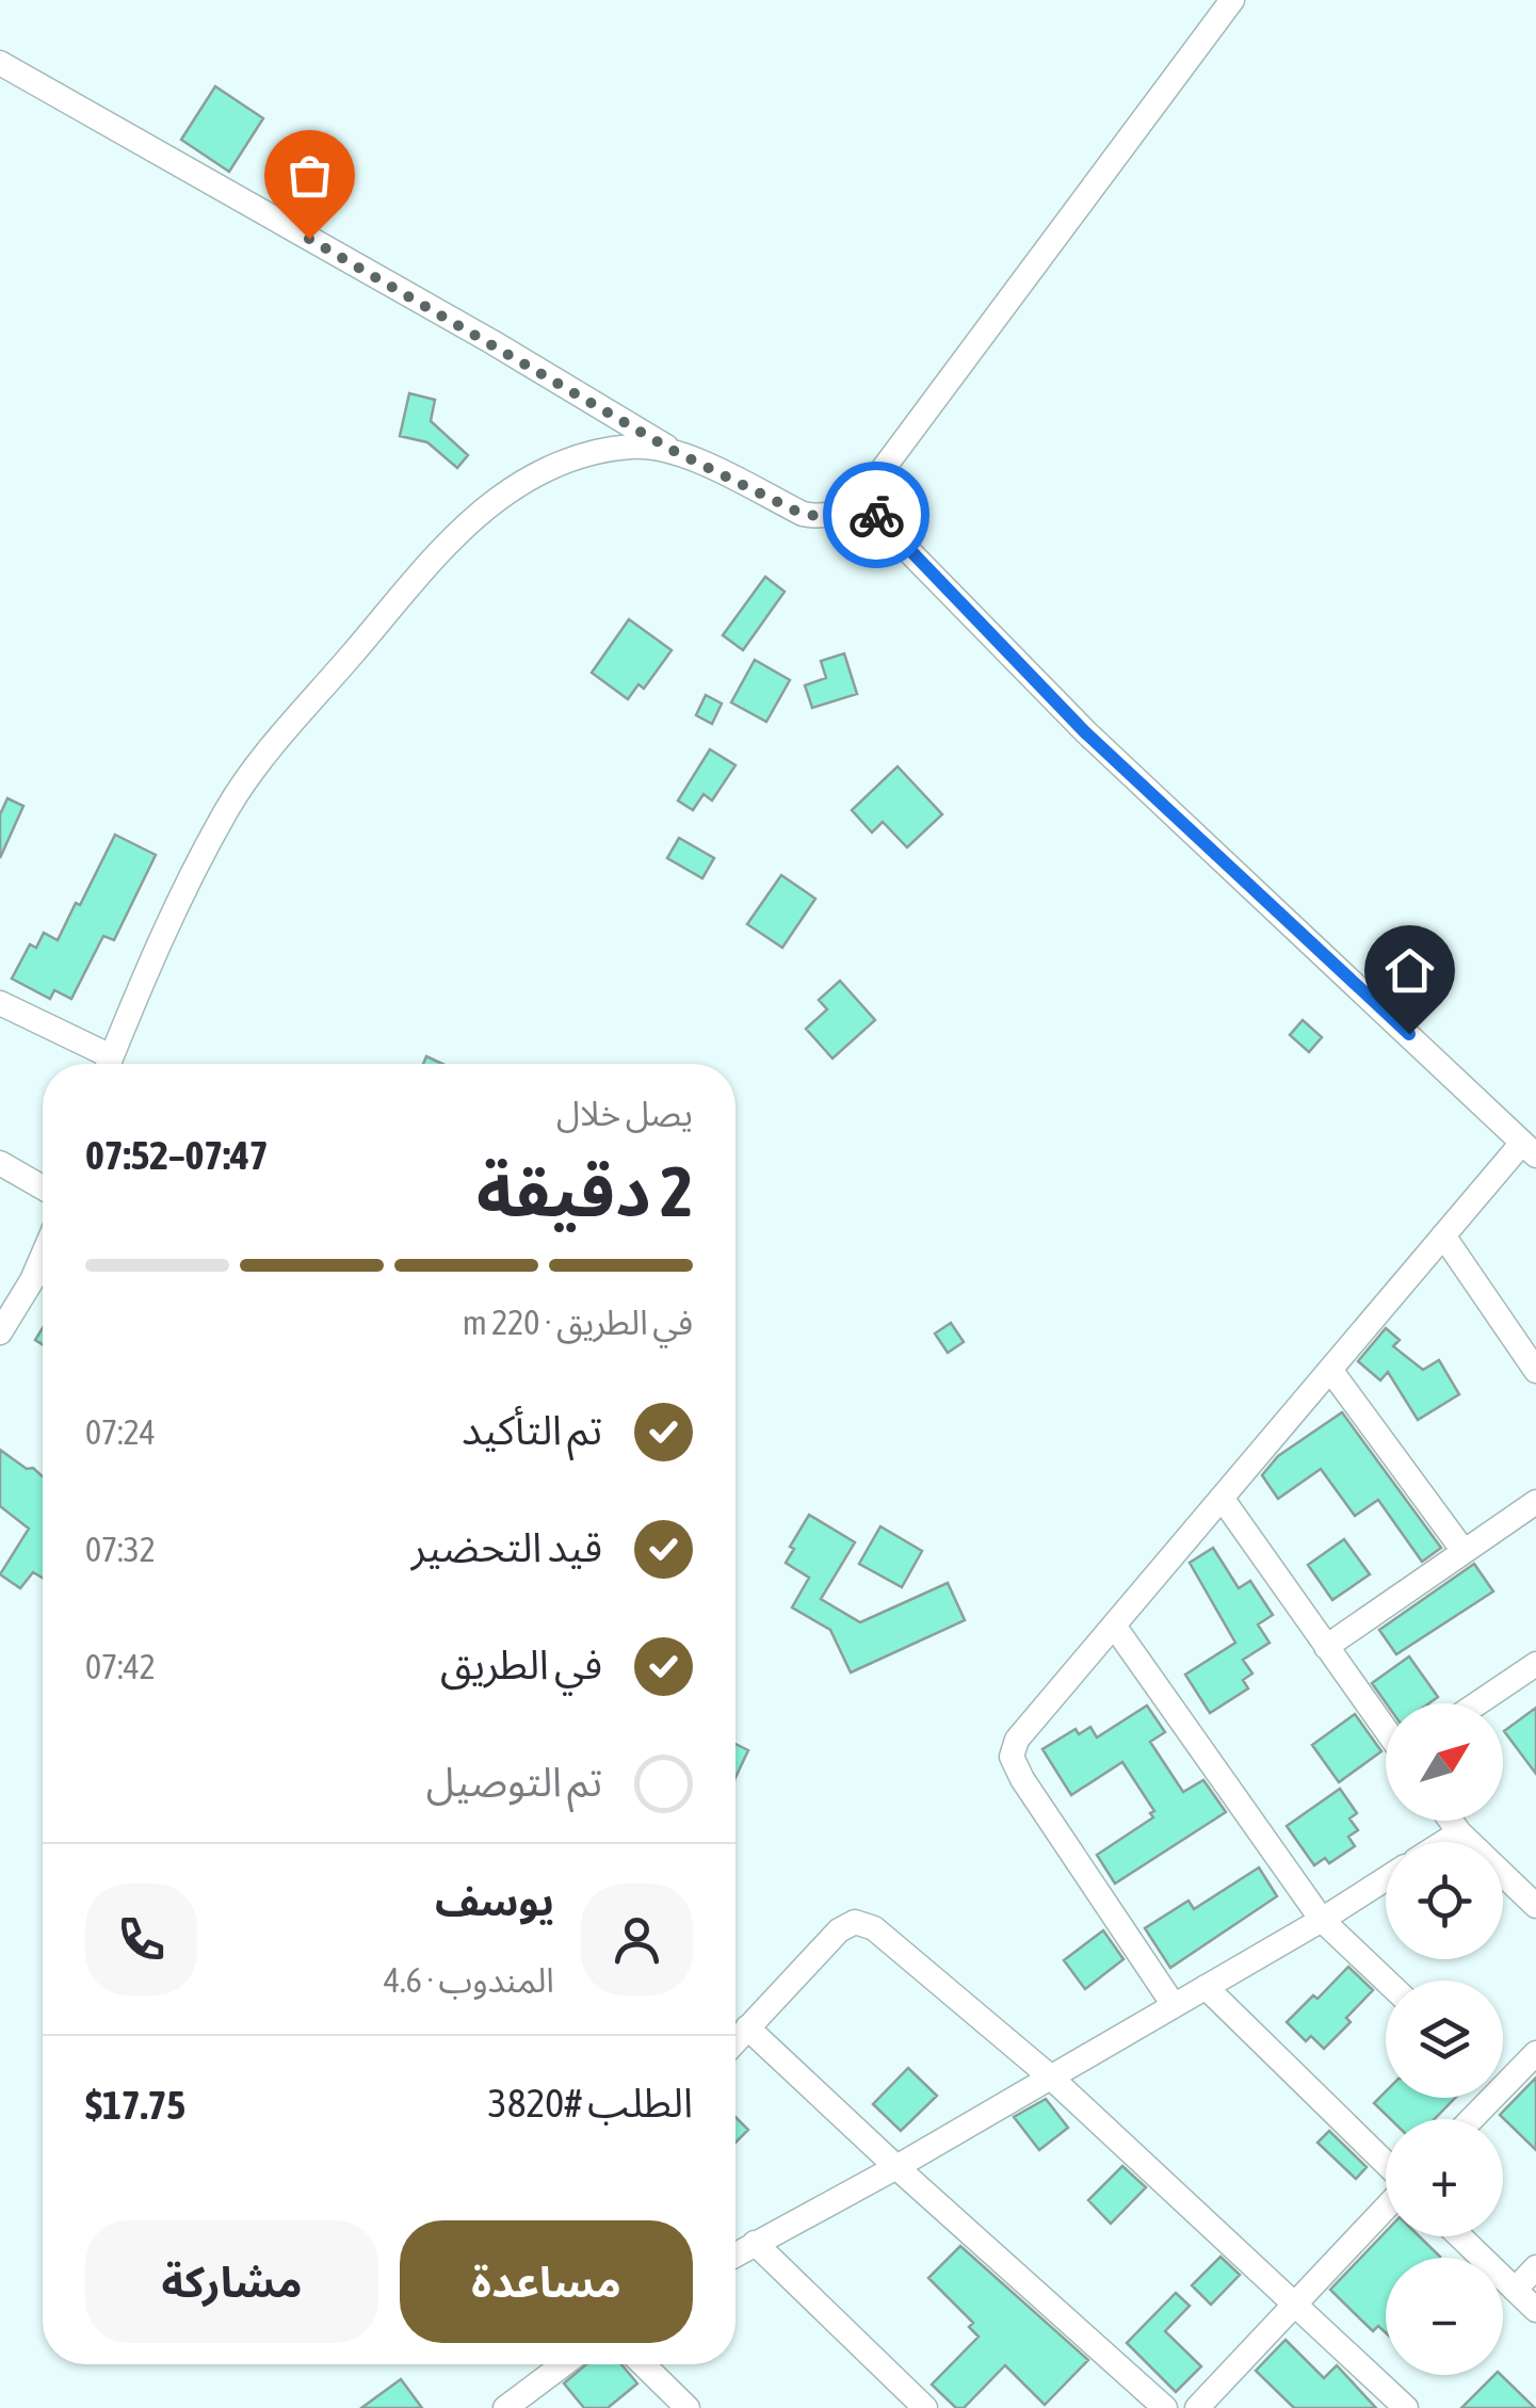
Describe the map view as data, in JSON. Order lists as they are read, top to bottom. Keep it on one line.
{"north":"top right","page":{"heading":["2 دقيقة","يصل خلال","07:47–07:52"],"panel":["يوسف","المندوب · 4.6","الطلب #3820","$17.75"],"bar":"في الطريق · 220 m","list":[["تم التأكيد","07:24"],["قيد التحضير","07:32"],["في الطريق","07:42"],"تم التوصيل"],"map_buttons":["+","−"],"buttons":["مساعدة","مشاركة"]}}
